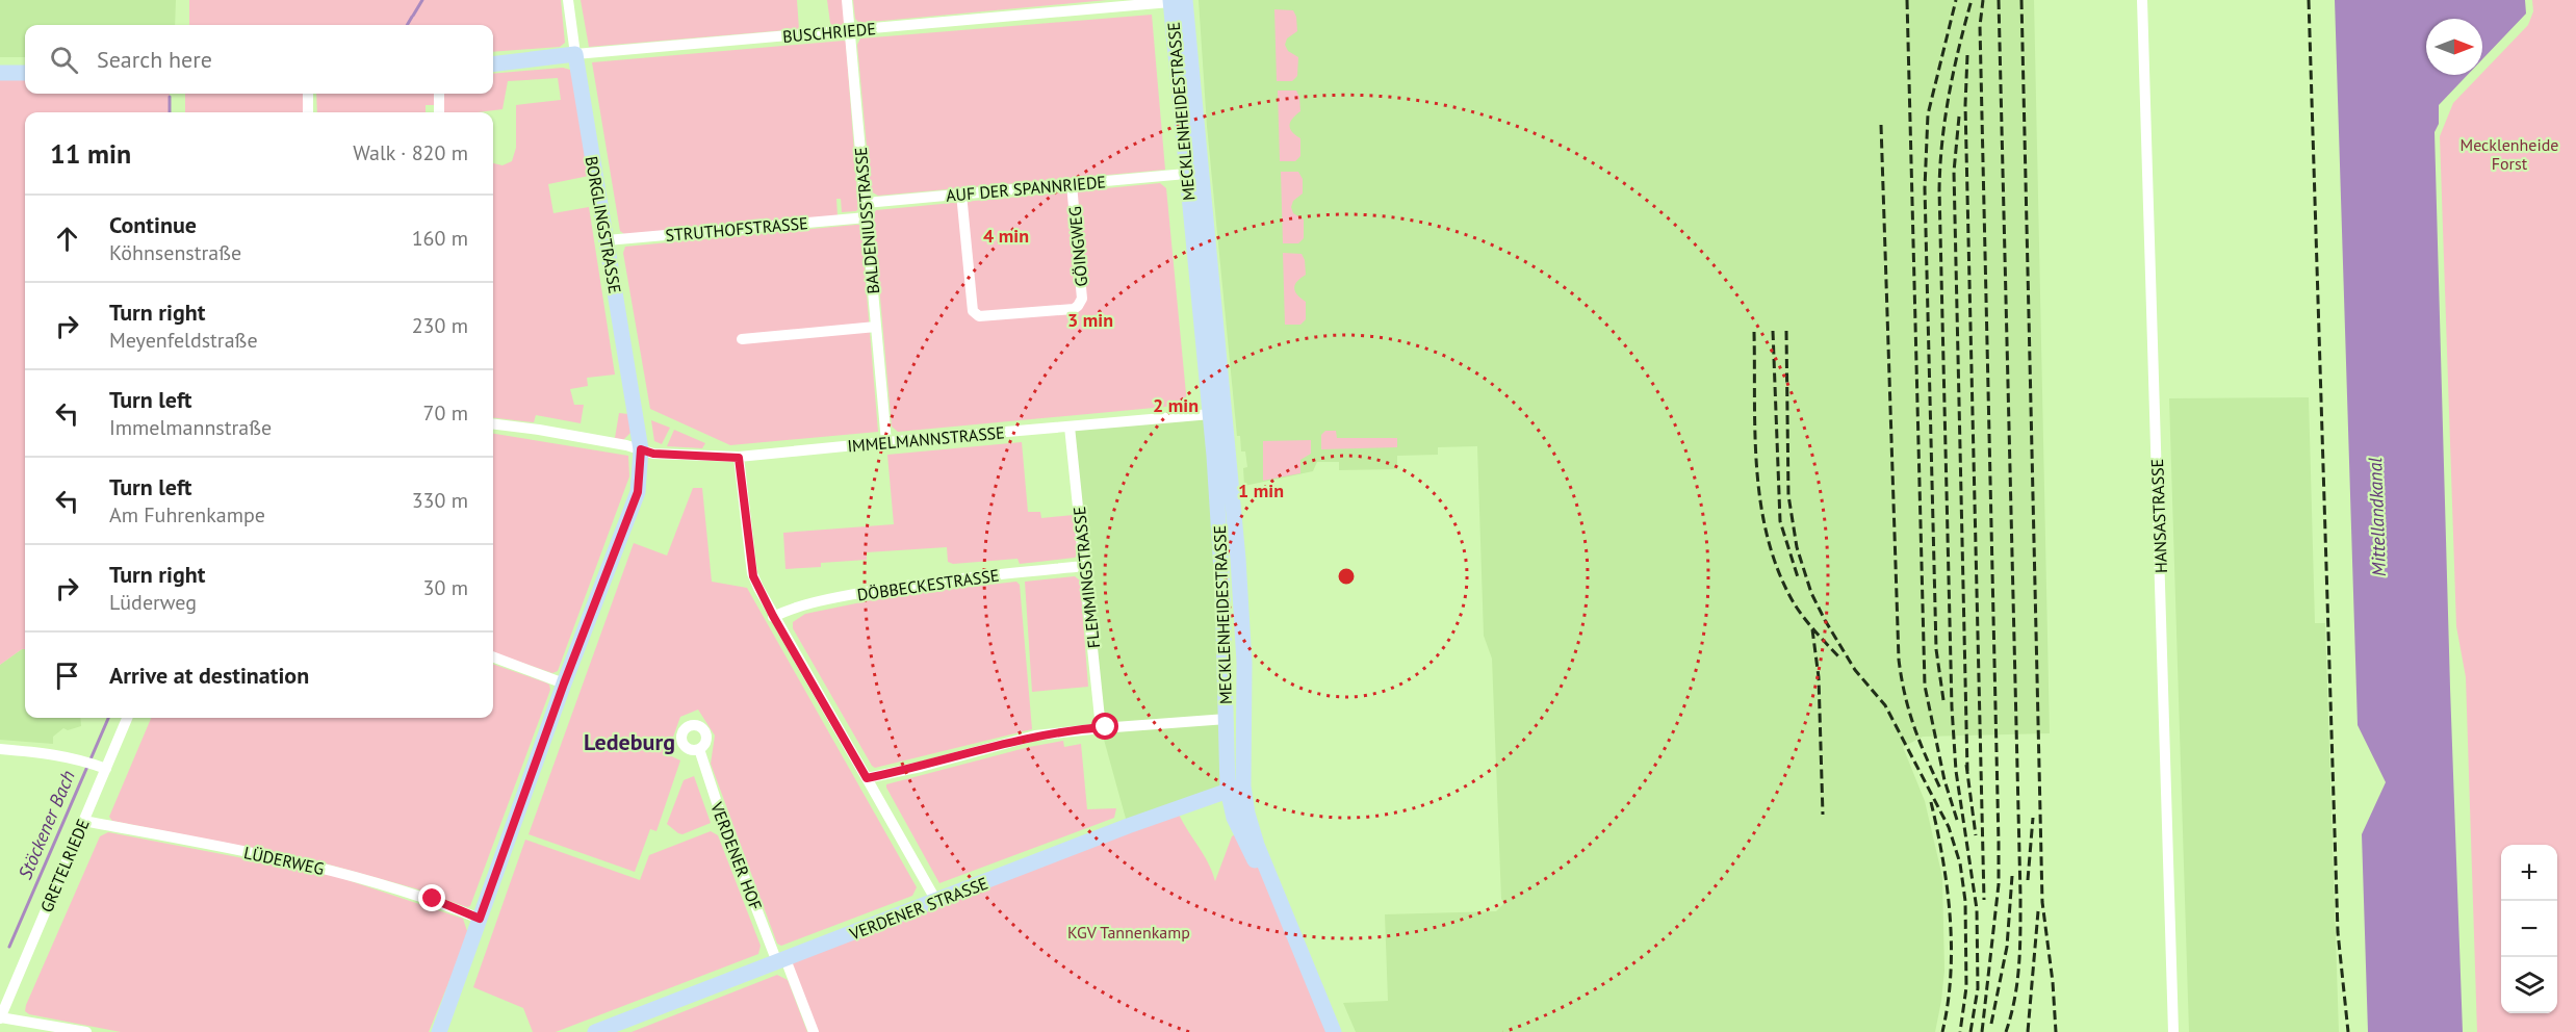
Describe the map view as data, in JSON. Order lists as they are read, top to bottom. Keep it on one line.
{"streets":{"main road":["BUSCHRIEDE","MECKLENHEIDESTRASSE","BORGLINGSTRASSE","VERDENER STRASSE"],"street":["AUF DER SPANNRIEDE","BALDENIUSSTRASSE","STRUTHOFSTRASSE","GÖINGWEG","IMMELMANNSTRASSE","HANSASTRASSE","FLEMMINGSTRASSE","DÖBBECKESTRASSE","VERDENER HOF","LÜDERWEG","GRETELRIEDE"]},"crossings":[["BUSCHRIEDE","MECKLENHEIDESTRASSE"],["BUSCHRIEDE","BALDENIUSSTRASSE"],["BUSCHRIEDE","BORGLINGSTRASSE"],["MECKLENHEIDESTRASSE","AUF DER SPANNRIEDE"],["MECKLENHEIDESTRASSE","IMMELMANNSTRASSE"],["MECKLENHEIDESTRASSE","VERDENER STRASSE"],["AUF DER SPANNRIEDE","BALDENIUSSTRASSE"],["AUF DER SPANNRIEDE","GÖINGWEG"],["BALDENIUSSTRASSE","STRUTHOFSTRASSE"],["BALDENIUSSTRASSE","IMMELMANNSTRASSE"],["BORGLINGSTRASSE","STRUTHOFSTRASSE"],["BORGLINGSTRASSE","IMMELMANNSTRASSE"],["BORGLINGSTRASSE","LÜDERWEG"],["IMMELMANNSTRASSE","FLEMMINGSTRASSE"],["FLEMMINGSTRASSE","DÖBBECKESTRASSE"],["VERDENER HOF","VERDENER STRASSE"],["LÜDERWEG","GRETELRIEDE"]],"districts":["Ledeburg"],"water":["Mittellandkanal","Stöckener Bach"],"parks":["Mecklenheide Forst","KGV Tannenkamp"],"north":"right","page":{"search":"Search here","heading":["11 min","Walk · 820 m"],"list":[["Continue","Köhnsenstraße","160 m"],["Turn right","Meyenfeldstraße","230 m"],["Turn left","Immelmannstraße","70 m"],["Turn left","Am Fuhrenkampe","330 m"],["Turn right","Lüderweg","30 m"],"Arrive at destination"],"map_buttons":["+","−"]},"rings":["4 min","3 min","2 min","1 min"]}
